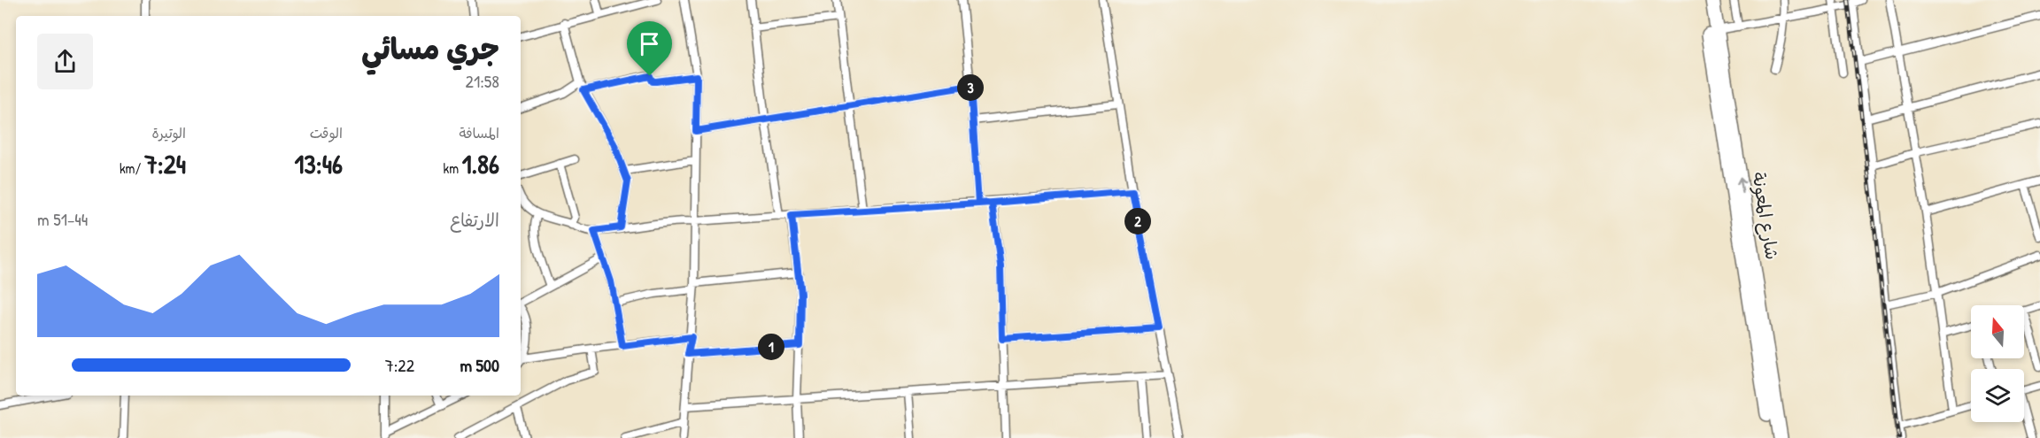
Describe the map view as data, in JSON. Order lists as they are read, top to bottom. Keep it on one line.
{"streets":{"highway":["شارع المعونة"]},"north":"top","page":{"heading":["جري مسائي","21:58"],"pins":["3","2","1"],"stats":[["المسافة","1.86 km"],["الوقت","13:46"],["الوتيرة","7:24 /km"]],"chart":["الارتفاع","44–51 m"],"list":[{"name":"500 m","note":"7:22"}]}}
